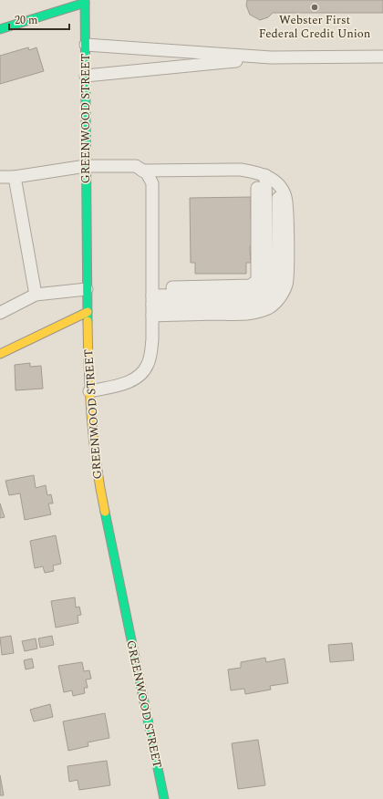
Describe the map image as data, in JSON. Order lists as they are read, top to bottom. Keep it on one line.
{"streets":{"main road":["GREENWOOD STREET"]},"places":["Webster First Federal Credit Union"],"scale_bar":"20 m"}
